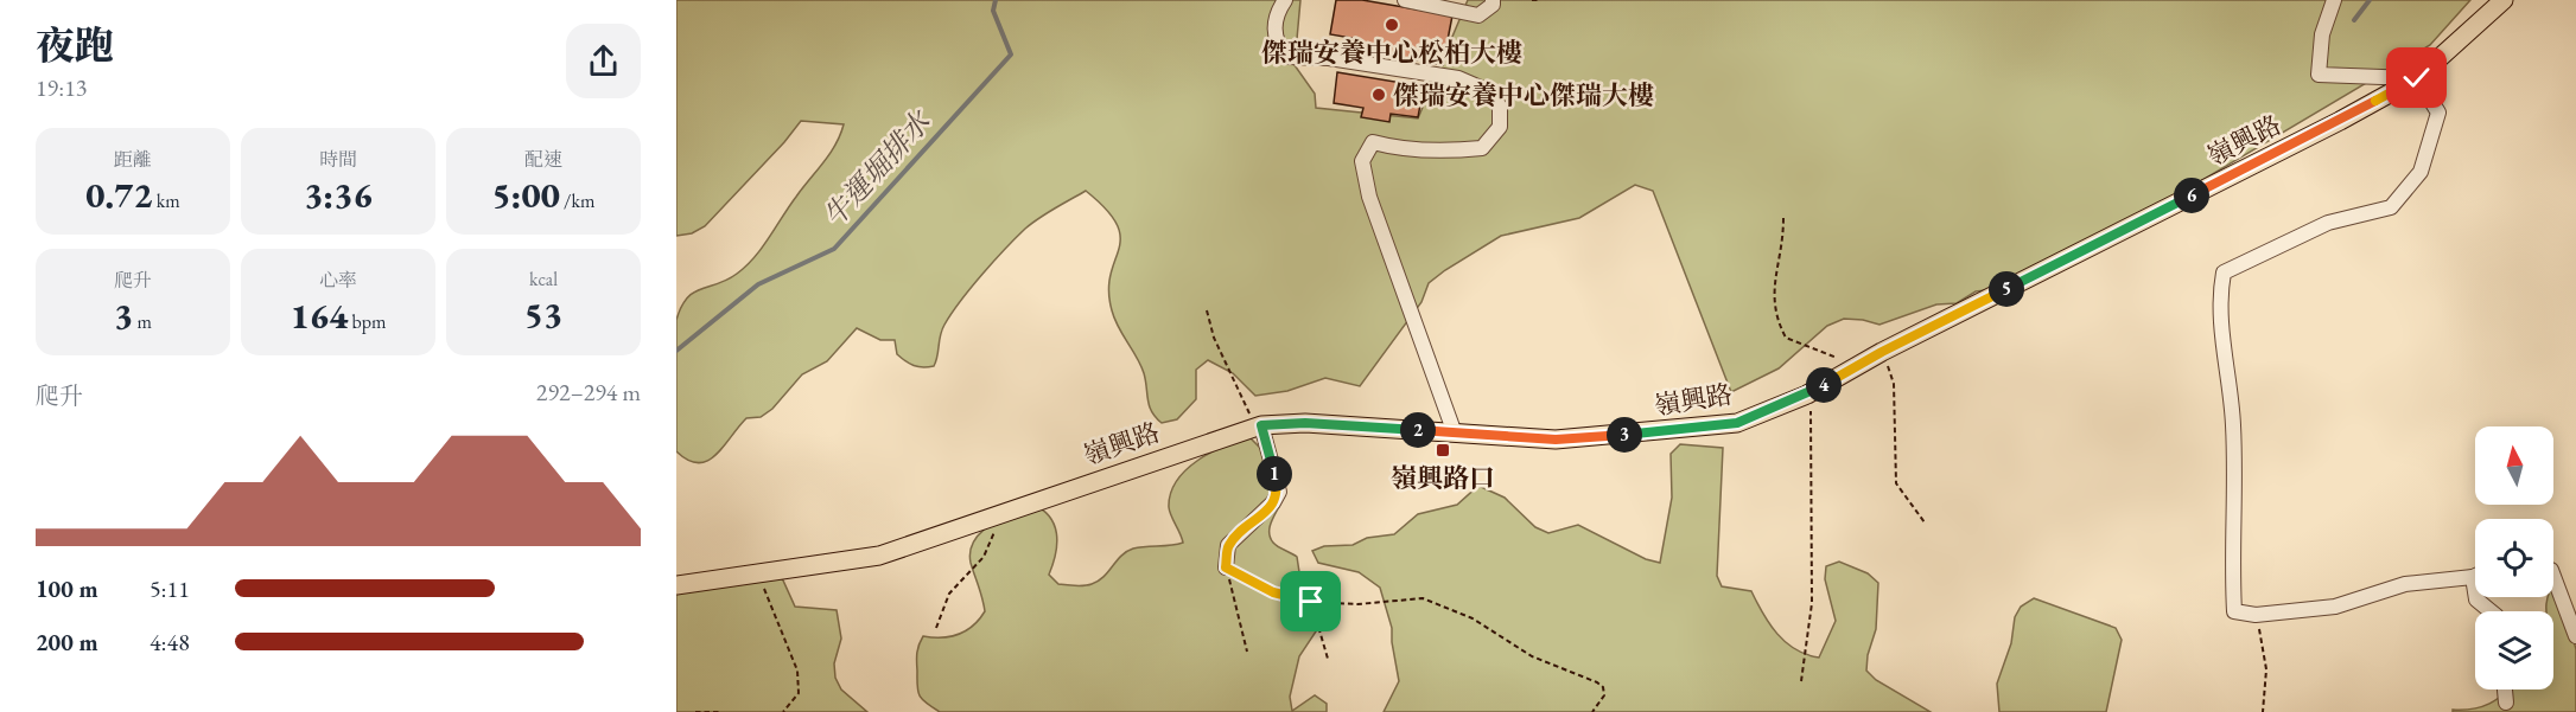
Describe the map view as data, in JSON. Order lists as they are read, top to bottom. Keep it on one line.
{"streets":{"main road":["嶺興路"]},"water":["牛運堀排水"],"places":{"other":["傑瑞安養中心松柏大樓","傑瑞安養中心傑瑞大樓"],"transit":["嶺興路口"]},"north":"top","page":{"heading":["夜跑","19:13"],"stats":[["距離","0.72 km"],["時間","3:36"],["配速","5:00 /km"],["爬升","3 m"],["心率","164 bpm"],["kcal","53"]],"pins":["6","5","4","2","3","1"],"chart":["爬升","292–294 m"],"list":[{"name":"100 m","note":"5:11"},{"name":"200 m","note":"4:48"}]}}
